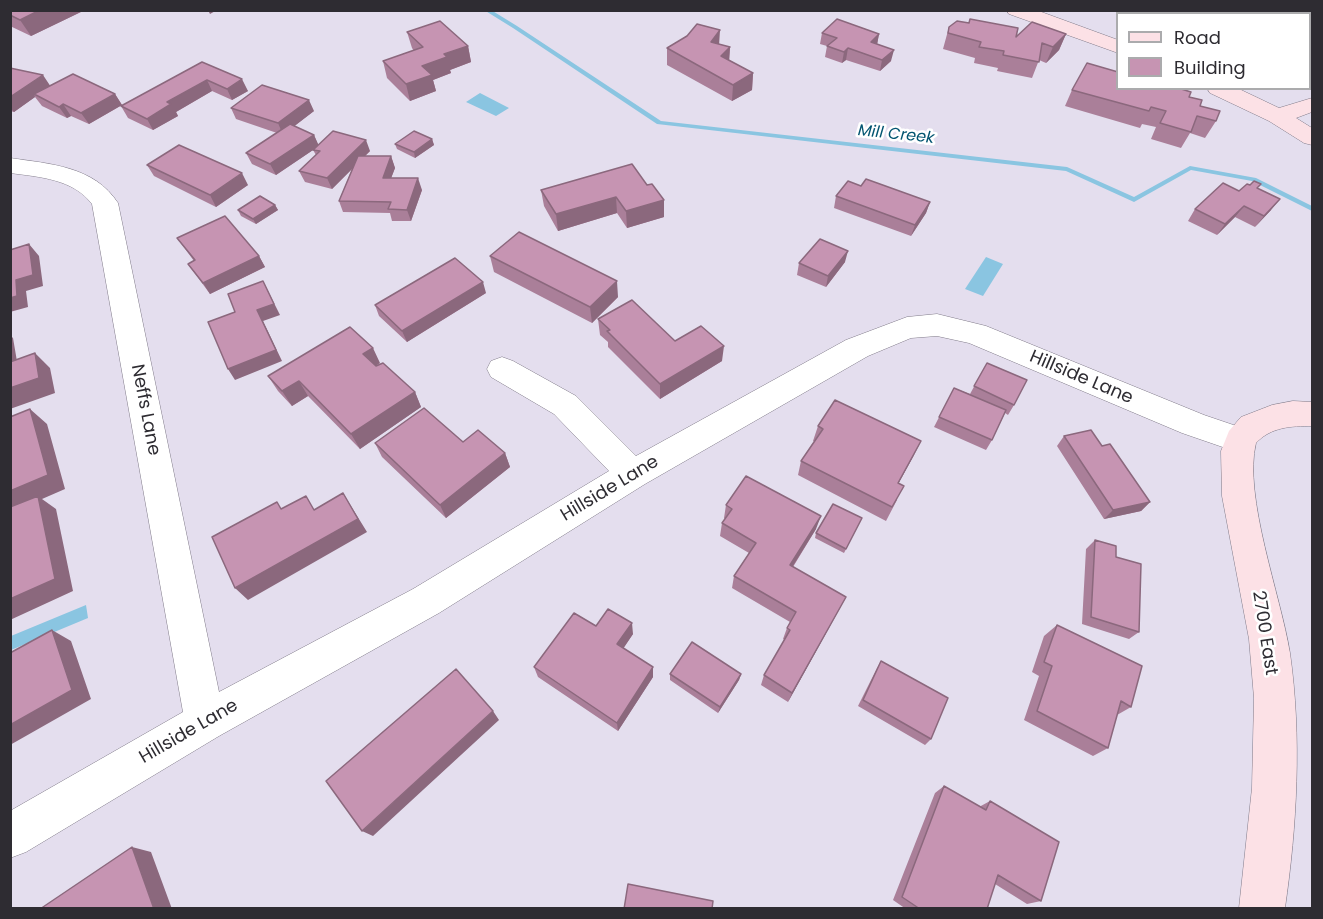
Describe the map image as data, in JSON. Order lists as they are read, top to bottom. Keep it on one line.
{"streets":{"street":["Hillside Lane","Neffs Lane","2700 East"]},"crossings":[["Hillside Lane","Neffs Lane"],["Hillside Lane","2700 East"]],"water":["Mill Creek"],"legend":["Road","Building"]}
